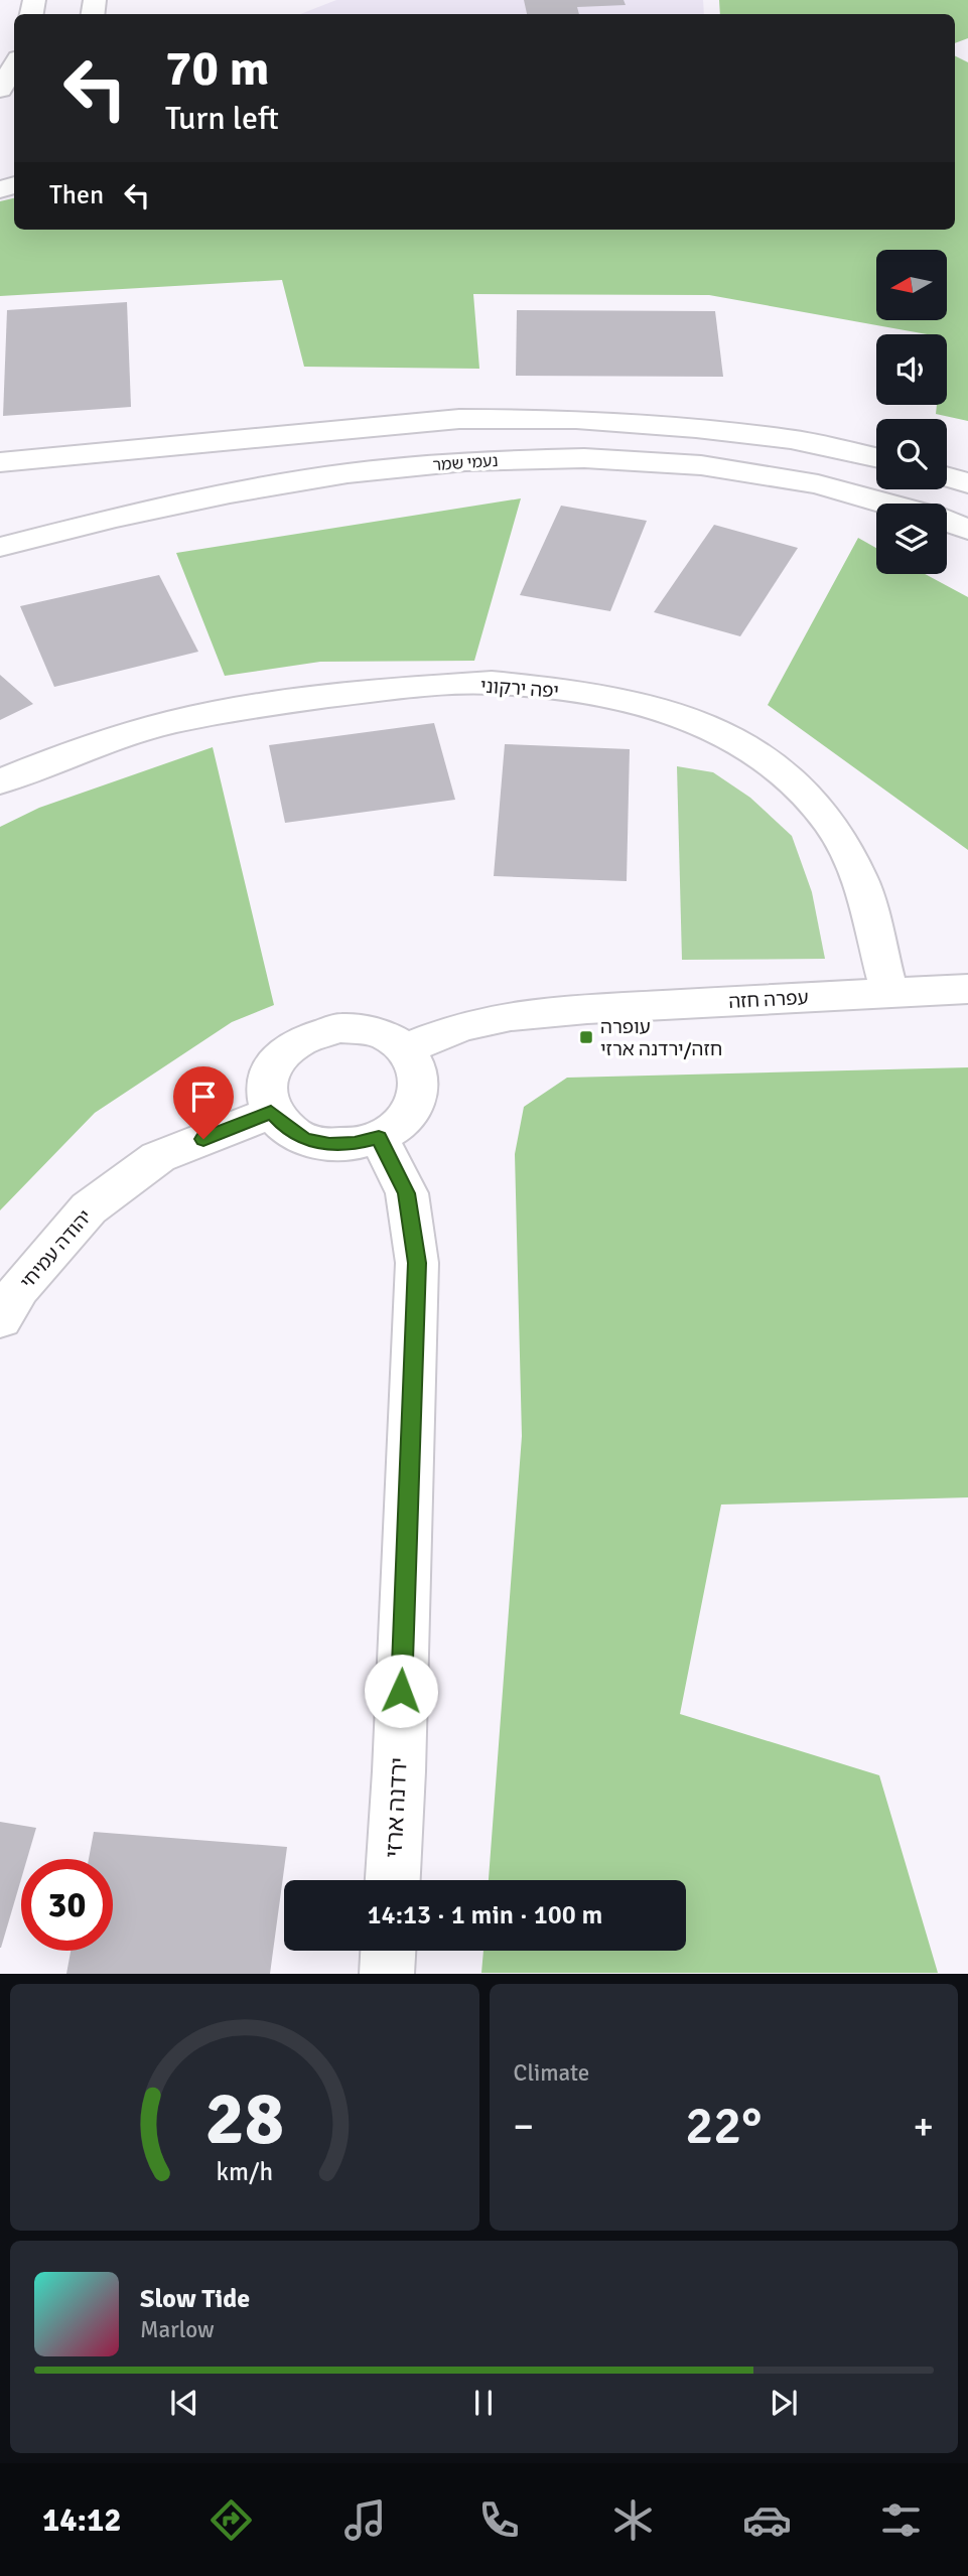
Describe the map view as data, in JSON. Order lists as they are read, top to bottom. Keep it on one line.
{"streets":{"street":["נעמי שמר","יפה ירקוני","עפרה חזה","יהודה עמיחי","ירדנה ארזי"]},"crossings":[["יפה ירקוני","עפרה חזה"],["עפרה חזה","יהודה עמיחי"],["עפרה חזה","ירדנה ארזי"],["יהודה עמיחי","ירדנה ארזי"]],"places":{"transit":["עופרה חזה/ירדנה ארזי"]},"north":"left","page":{"turn":["70 m","Turn left"],"then":"Then","limit":"30","trip":"14:13 · 1 min · 100 m","tile":"Climate","heat":["−","22°","+"],"song":["Slow Tide","Marlow"],"tabs":"14:12","gauge":["28","km/h"]}}
